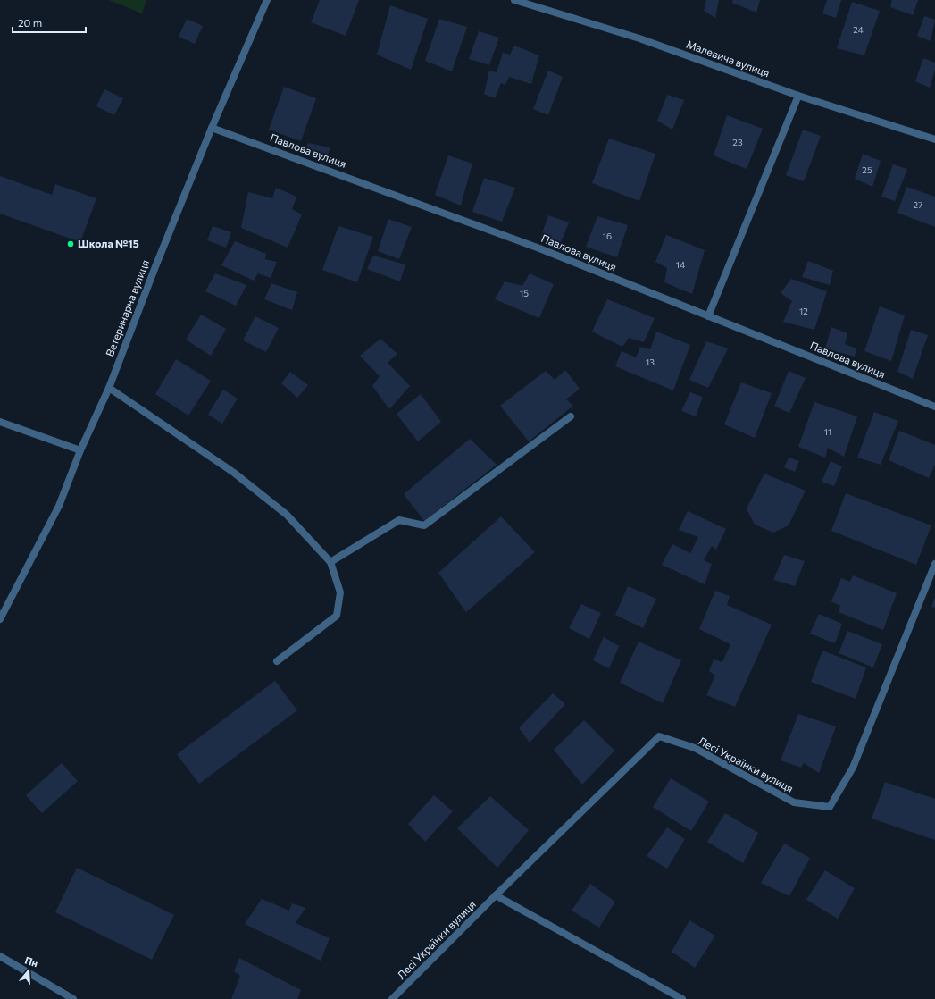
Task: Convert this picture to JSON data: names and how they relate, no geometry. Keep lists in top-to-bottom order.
{
  "streets": {
    "street": [
      "Малевича вулиця",
      "Павлова вулиця",
      "Ветеринарна вулиця",
      "Лесі Українки вулиця"
    ]
  },
  "crossings": [
    ["Павлова вулиця", "Ветеринарна вулиця"]
  ],
  "places": ["Школа №15"],
  "house_numbers": [
    "24",
    "23",
    "25",
    "27",
    "16",
    "14",
    "15",
    "12",
    "13",
    "11"
  ],
  "scale_bar": "20 m",
  "north": "top"
}
